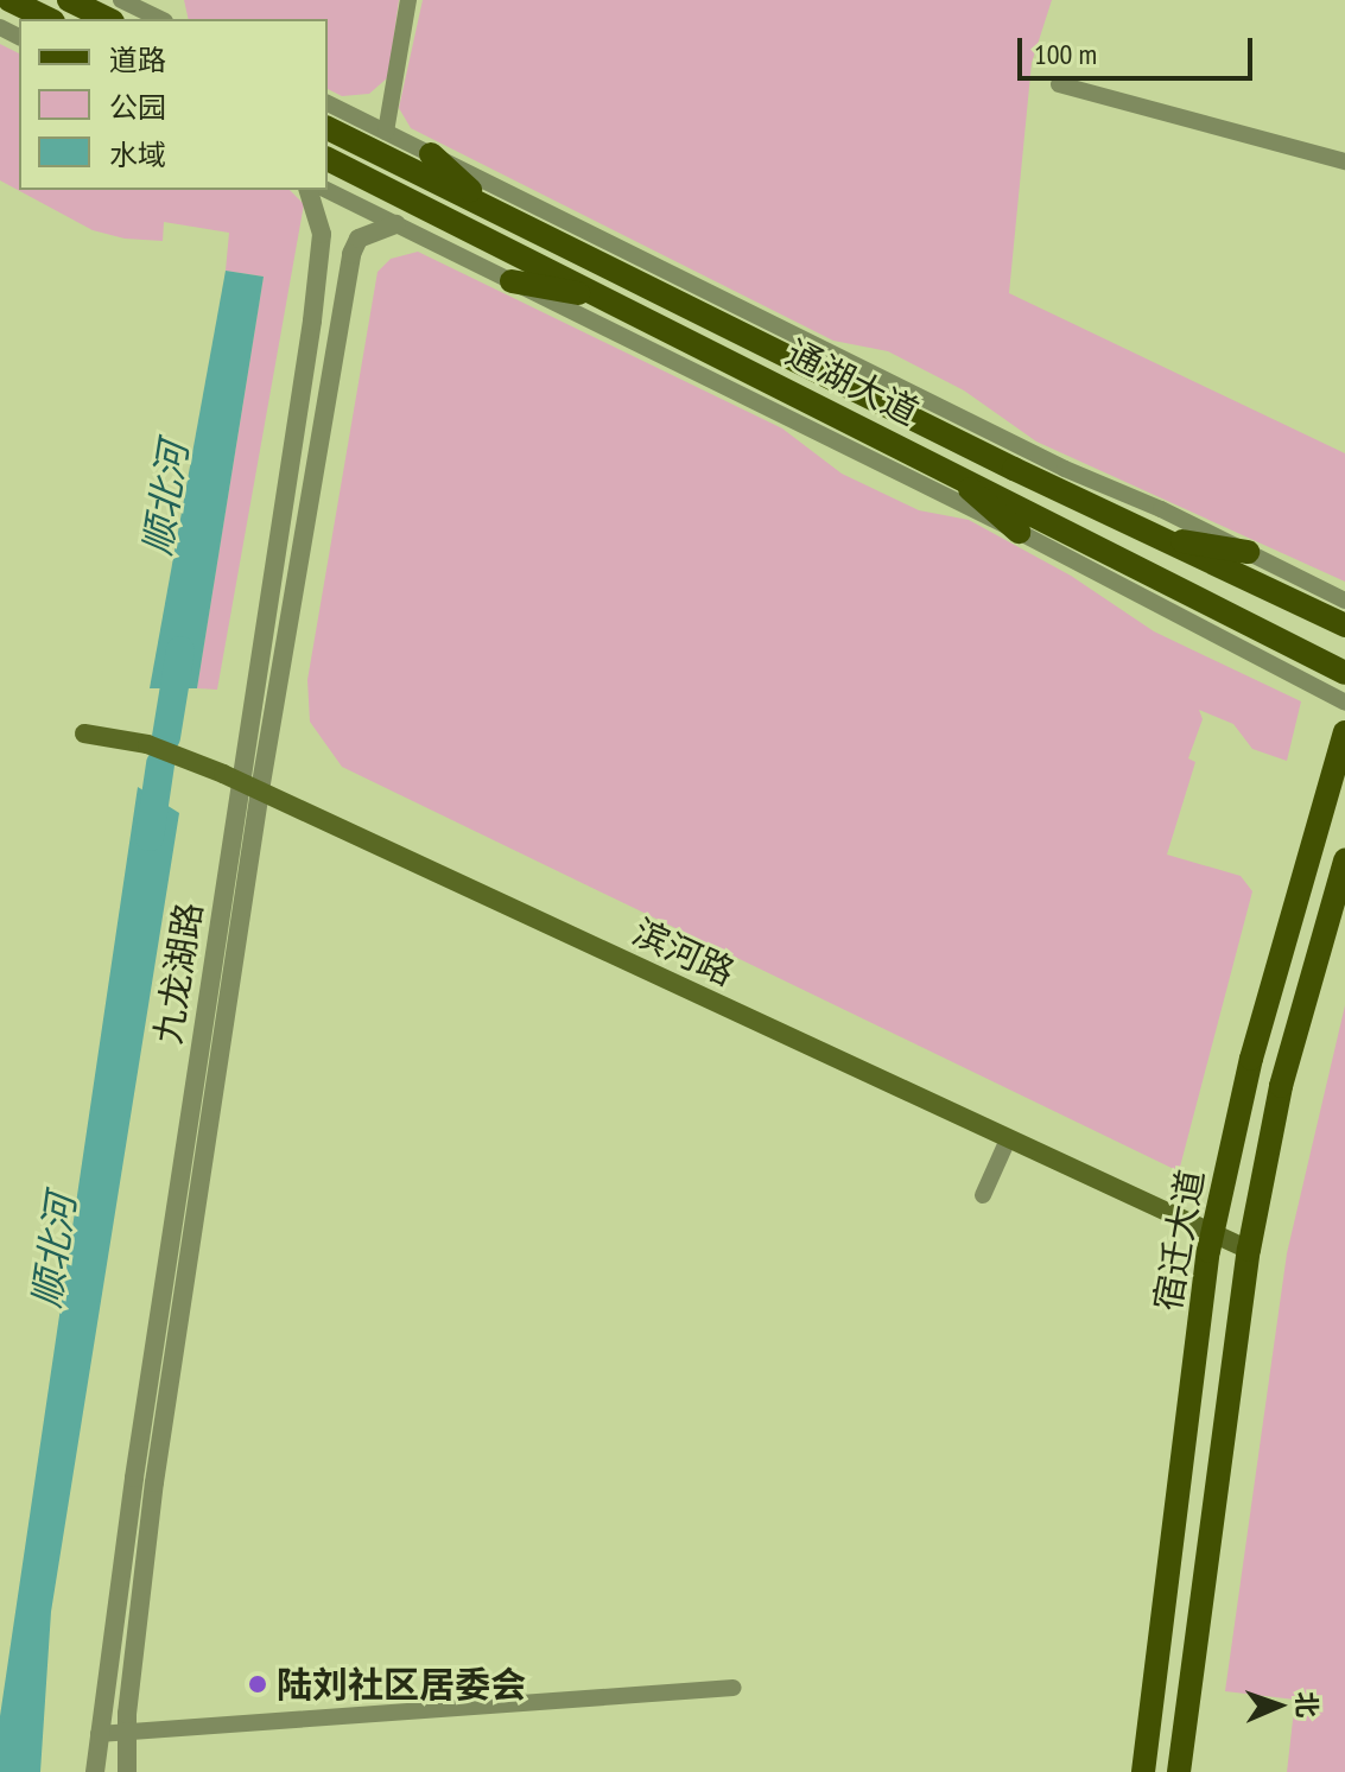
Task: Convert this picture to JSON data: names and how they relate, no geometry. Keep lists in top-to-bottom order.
{
  "streets": {
    "main road": ["通湖大道", "滨河路", "宿迁大道"],
    "street": ["九龙湖路"]
  },
  "crossings": [
    ["滨河路", "九龙湖路"],
    ["滨河路", "宿迁大道"]
  ],
  "water": ["顺北河"],
  "places": ["陆刘社区居委会"],
  "legend": ["道路", "公园", "水域"],
  "scale_bar": "100 m",
  "north": "right"
}
